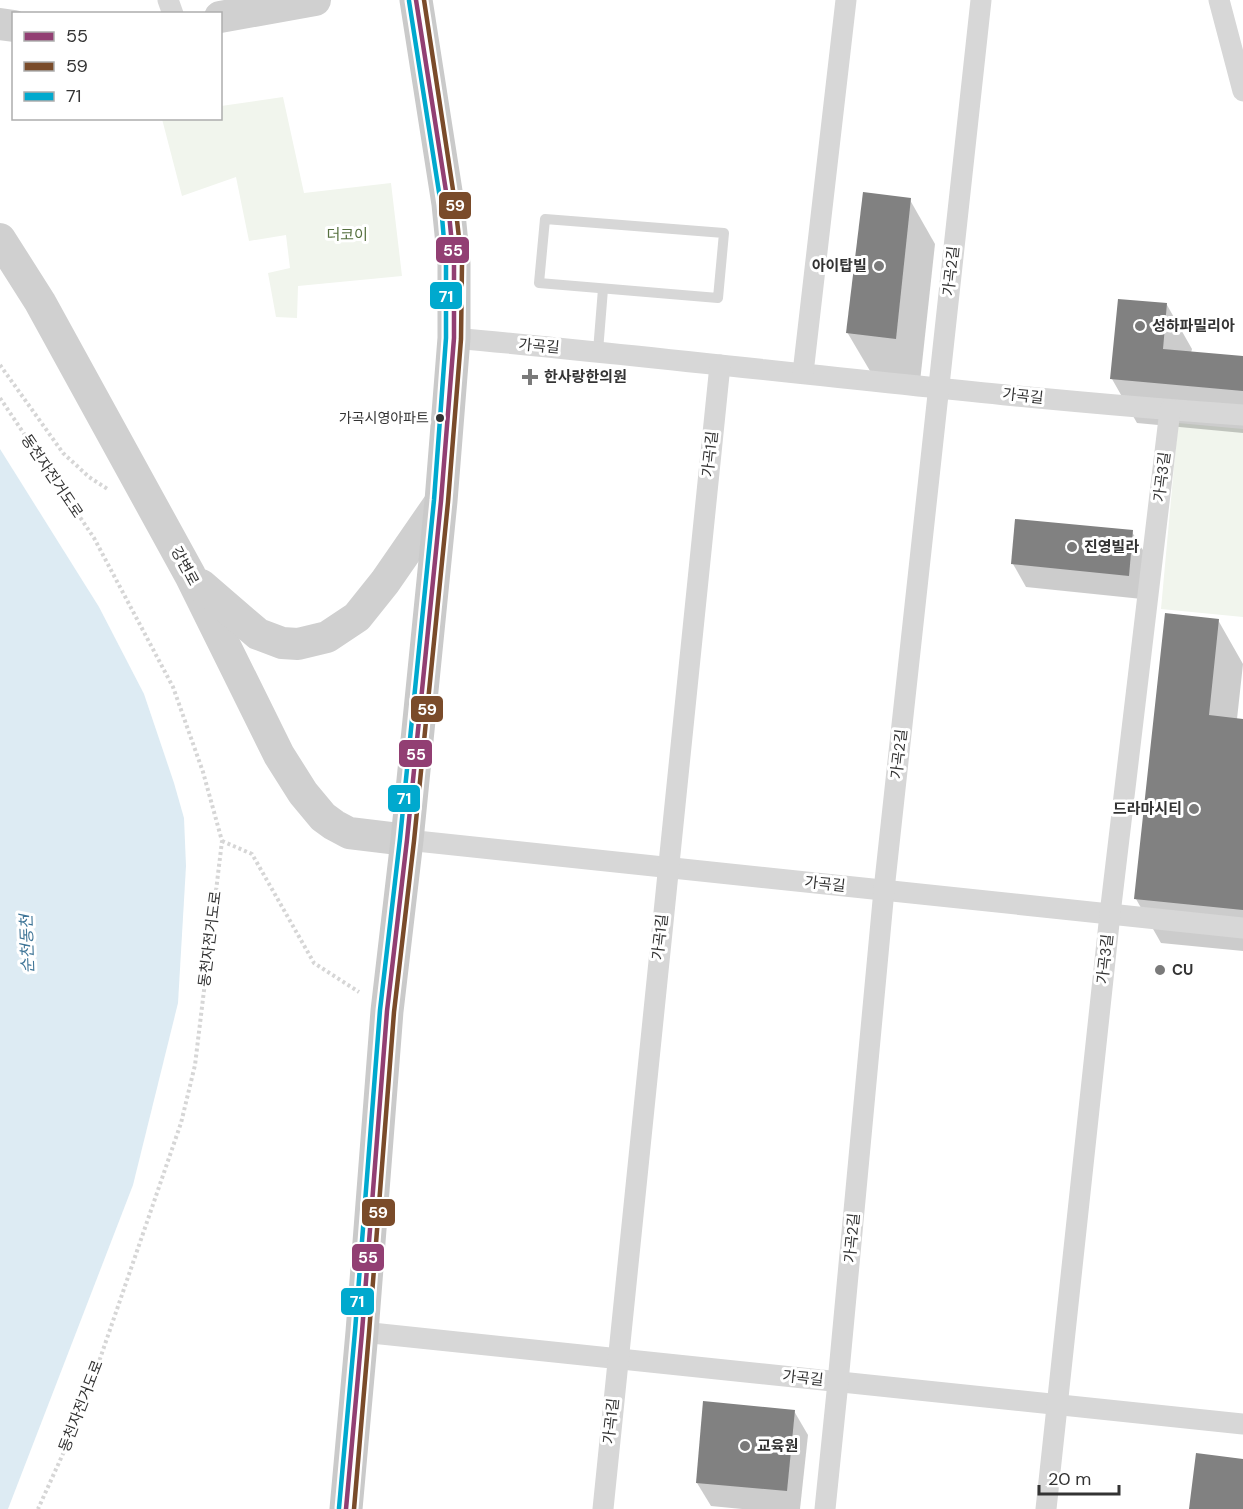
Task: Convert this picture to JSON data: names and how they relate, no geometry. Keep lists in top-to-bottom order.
{
  "streets": {
    "main road": ["강변로"],
    "street": [
      "가곡2길",
      "가곡길",
      "가곡1길",
      "가곡3길"
    ],
    "path": ["동천자전거도로"]
  },
  "crossings": [
    ["가곡2길", "가곡길"],
    ["가곡길", "가곡1길"],
    ["가곡길", "가곡3길"],
    ["가곡길", "강변로"]
  ],
  "water": ["순천동천"],
  "parks": ["더코이"],
  "places": {
    "other": [
      "아이탑빌",
      "성하파밀리아",
      "가곡시영아파트",
      "진영빌라",
      "드라마시티",
      "CU",
      "교육원"
    ],
    "health": ["한사랑한의원"]
  },
  "lines": ["transit line 55", "transit line 59", "transit line 71"],
  "legend": ["55", "59", "71"],
  "scale_bar": "20 m"
}
